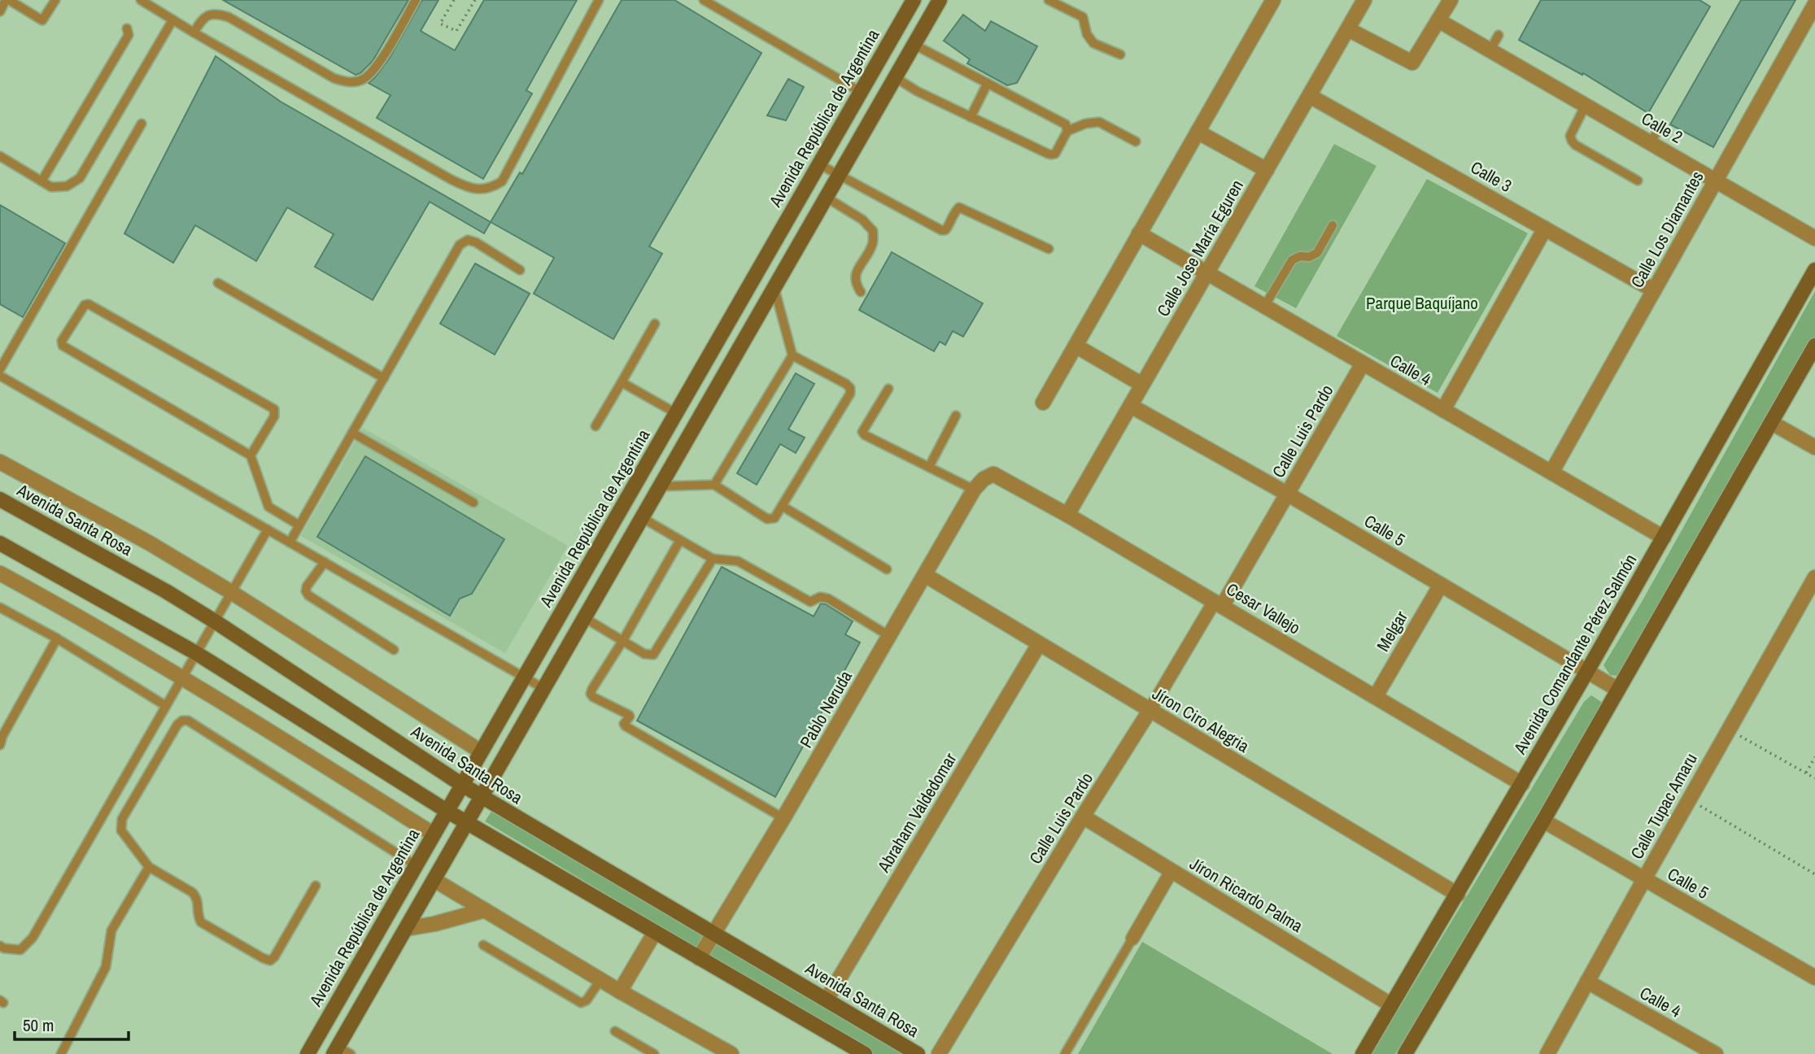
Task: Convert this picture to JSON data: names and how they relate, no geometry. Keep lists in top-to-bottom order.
{
  "streets": {
    "main road": ["Avenida República de Argentina", "Avenida Santa Rosa", "Avenida Comandante Pérez Salmón"],
    "street": [
      "Calle 2",
      "Calle 3",
      "Calle Los Diamantes",
      "Calle Jose María Eguren",
      "Calle 4",
      "Calle Luis Pardo",
      "Calle 5",
      "Cesar Vallejo",
      "Melgar",
      "Pablo Neruda",
      "Jíron Ciro Alegria",
      "Calle Tupac Amaru",
      "Abraham Valdedomar",
      "Jíron Ricardo Palma"
    ]
  },
  "crossings": [
    ["Avenida República de Argentina", "Avenida Santa Rosa"],
    ["Calle 2", "Calle Los Diamantes"],
    ["Calle 3", "Calle Los Diamantes"],
    ["Calle 3", "Calle Jose María Eguren"],
    ["Calle Los Diamantes", "Calle 4"],
    ["Calle Jose María Eguren", "Calle 4"],
    ["Calle Jose María Eguren", "Calle 5"],
    ["Calle Jose María Eguren", "Cesar Vallejo"],
    ["Calle 4", "Calle Luis Pardo"],
    ["Calle 4", "Avenida Comandante Pérez Salmón"],
    ["Calle 4", "Calle Tupac Amaru"],
    ["Calle Luis Pardo", "Calle 5"],
    ["Calle Luis Pardo", "Cesar Vallejo"],
    ["Calle Luis Pardo", "Jíron Ciro Alegria"],
    ["Calle Luis Pardo", "Jíron Ricardo Palma"],
    ["Avenida Santa Rosa", "Pablo Neruda"],
    ["Avenida Santa Rosa", "Abraham Valdedomar"],
    ["Calle 5", "Melgar"],
    ["Calle 5", "Avenida Comandante Pérez Salmón"],
    ["Calle 5", "Calle Tupac Amaru"],
    ["Cesar Vallejo", "Melgar"],
    ["Cesar Vallejo", "Avenida Comandante Pérez Salmón"],
    ["Cesar Vallejo", "Pablo Neruda"],
    ["Avenida Comandante Pérez Salmón", "Jíron Ciro Alegria"],
    ["Avenida Comandante Pérez Salmón", "Jíron Ricardo Palma"],
    ["Pablo Neruda", "Jíron Ciro Alegria"],
    ["Jíron Ciro Alegria", "Abraham Valdedomar"]
  ],
  "parks": ["Parque Baquíjano"],
  "scale_bar": "50 m"
}
